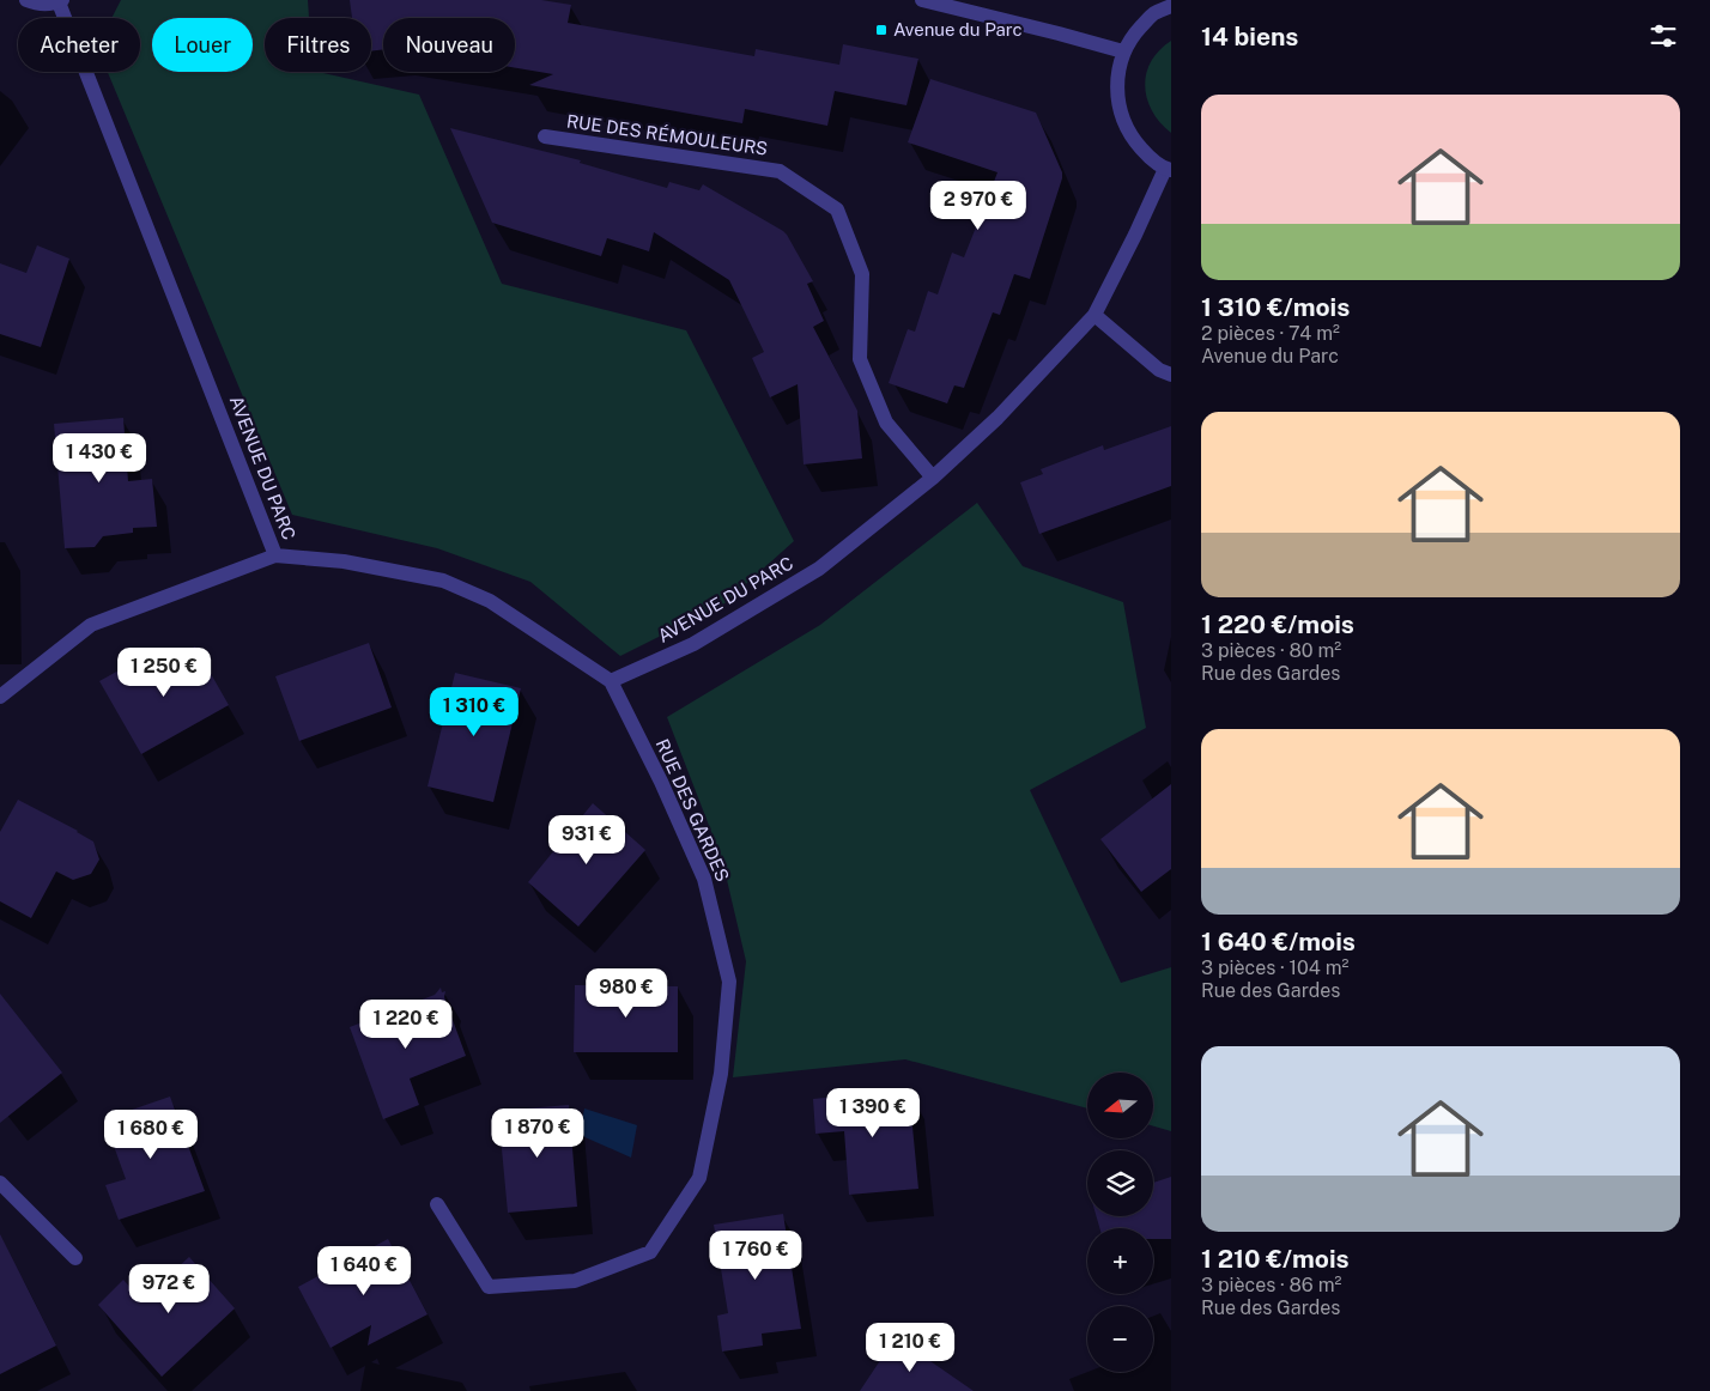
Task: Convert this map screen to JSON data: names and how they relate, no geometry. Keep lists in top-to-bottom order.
{
  "streets": {
    "street": ["RUE DES RÉMOULEURS", "AVENUE DU PARC", "RUE DES GARDES"]
  },
  "crossings": [
    ["RUE DES RÉMOULEURS", "AVENUE DU PARC"],
    ["AVENUE DU PARC", "RUE DES GARDES"]
  ],
  "places": {
    "transit": ["Avenue du Parc"]
  },
  "north": "left",
  "page": {
    "heading": "14 biens",
    "chip": [
      "Acheter",
      "Louer",
      "Filtres",
      "Nouveau"
    ],
    "list": [
      {
        "name": "1 310 €/mois",
        "note": "2 pièces · 74 m² · Avenue du Parc"
      },
      {
        "name": "1 220 €/mois",
        "note": "3 pièces · 80 m² · Rue des Gardes"
      },
      {
        "name": "1 640 €/mois",
        "note": "3 pièces · 104 m² · Rue des Gardes"
      },
      {
        "name": "1 210 €/mois",
        "note": "3 pièces · 86 m² · Rue des Gardes"
      }
    ],
    "price": [
      "2 970 €",
      "1 430 €",
      "1 250 €",
      "1 310 €",
      "931 €",
      "980 €",
      "1 220 €",
      "1 390 €",
      "1 870 €",
      "1 680 €",
      "1 760 €",
      "1 640 €",
      "972 €",
      "1 210 €"
    ],
    "map_buttons": ["+", "−"]
  }
}
